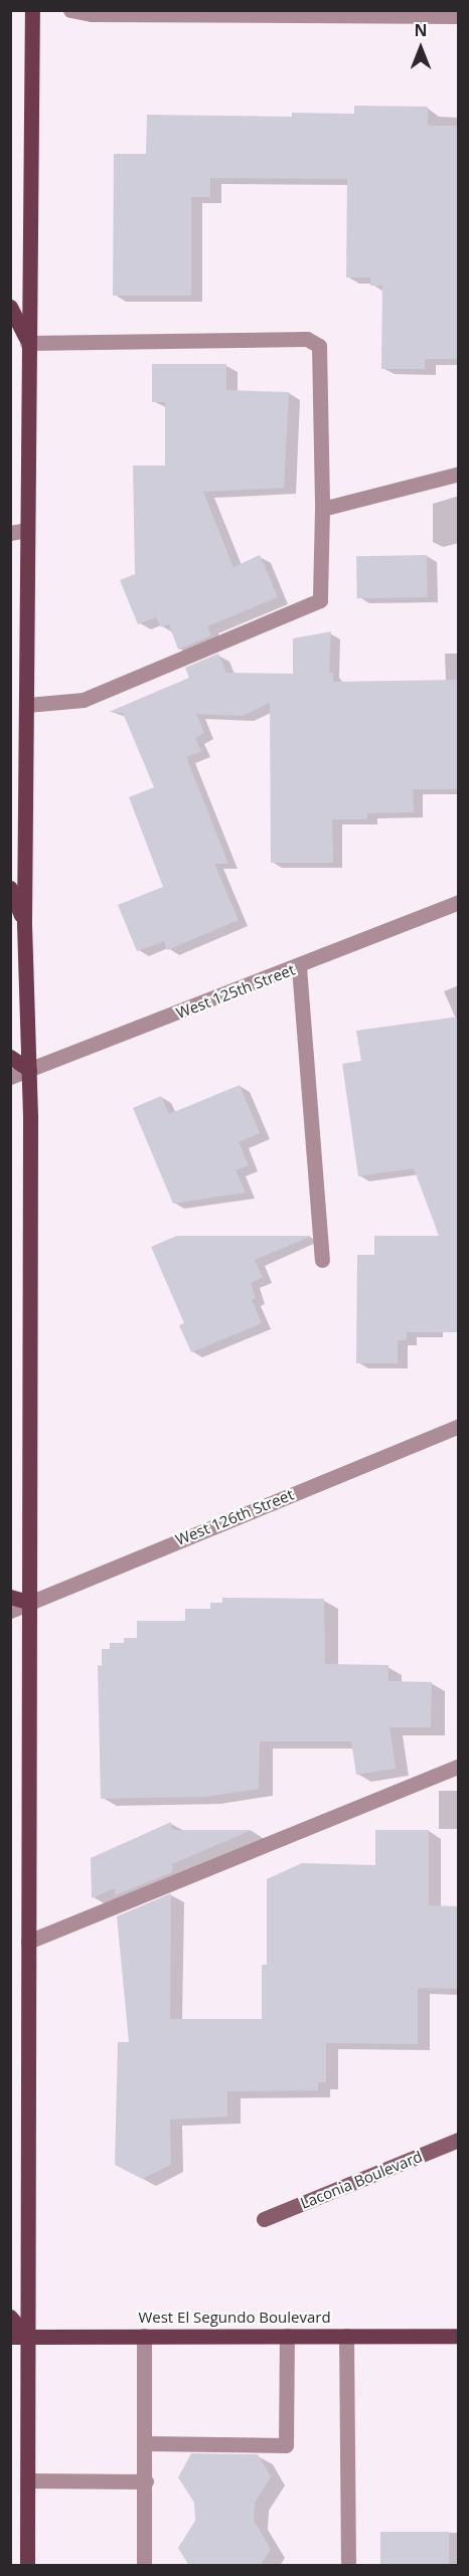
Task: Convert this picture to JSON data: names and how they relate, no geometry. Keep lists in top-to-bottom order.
{
  "streets": {
    "main road": ["West El Segundo Boulevard"],
    "street": ["West 125th Street", "West 126th Street", "Laconia Boulevard"]
  },
  "north": "top"
}
